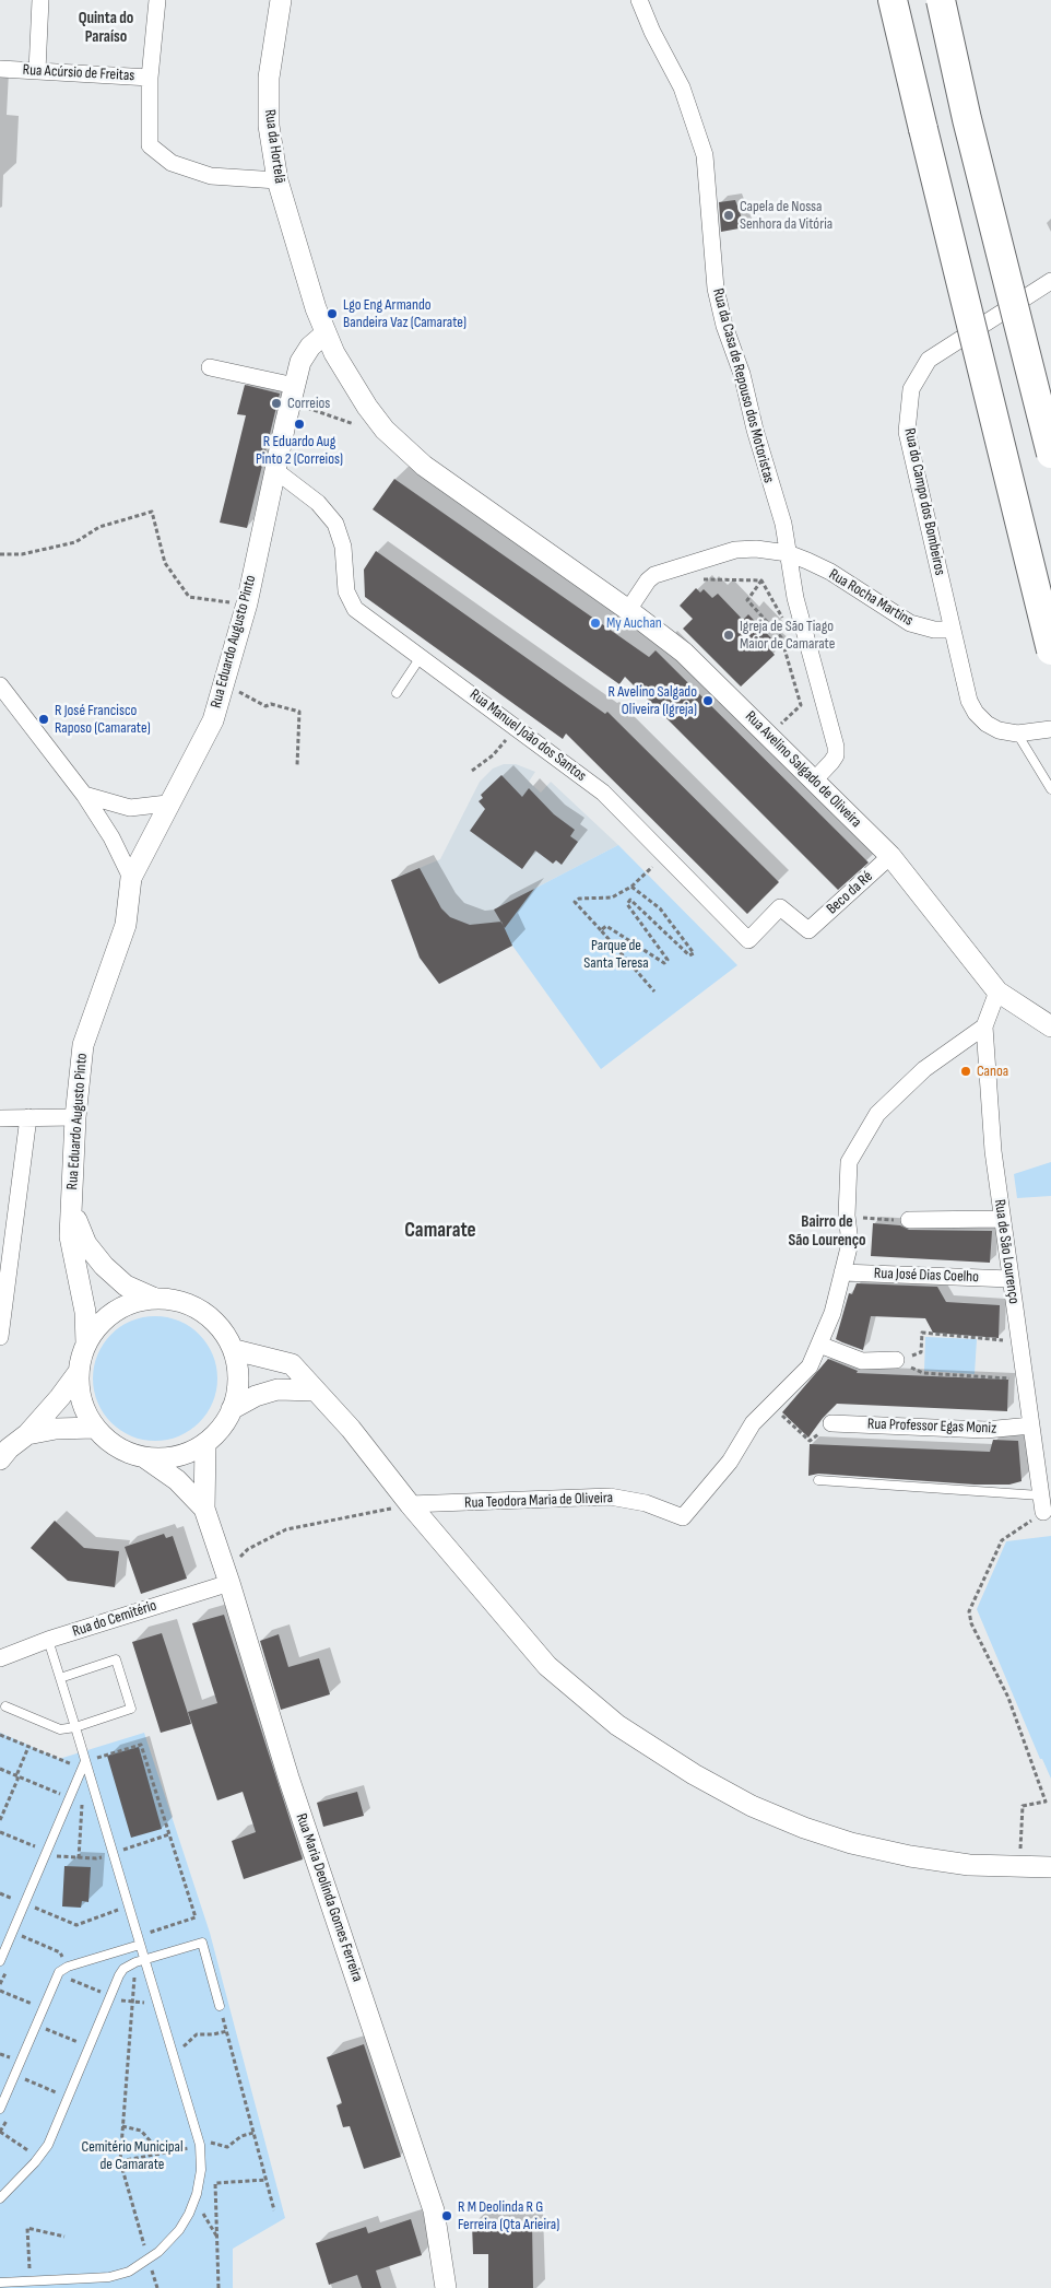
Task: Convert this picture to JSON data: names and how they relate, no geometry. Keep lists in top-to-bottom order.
{
  "streets": {
    "street": [
      "Rua Acúrsio de Freitas",
      "Rua da Hortelã",
      "Rua da Casa de Repouso dos Motoristas",
      "Rua do Campo dos Bombeiros",
      "Rua Rocha Martins",
      "Rua Eduardo Augusto Pinto",
      "Rua Manuel João dos Santos",
      "Rua Avelino Salgado de Oliveira",
      "Beco da Ré",
      "Rua de São Lourenço",
      "Rua José Dias Coelho",
      "Rua Professor Egas Moniz",
      "Rua Teodora Maria de Oliveira",
      "Rua do Cemitério",
      "Rua Maria Deolinda Gomes Ferreira"
    ]
  },
  "crossings": [
    ["Rua Acúrsio de Freitas", "Rua da Hortelã"],
    ["Rua da Hortelã", "Rua Eduardo Augusto Pinto"],
    ["Rua da Hortelã", "Rua Avelino Salgado de Oliveira"],
    ["Rua da Casa de Repouso dos Motoristas", "Rua Rocha Martins"],
    ["Rua da Casa de Repouso dos Motoristas", "Rua Avelino Salgado de Oliveira"],
    ["Rua do Campo dos Bombeiros", "Rua Rocha Martins"],
    ["Rua Rocha Martins", "Rua Avelino Salgado de Oliveira"],
    ["Rua Eduardo Augusto Pinto", "Rua Manuel João dos Santos"],
    ["Rua Eduardo Augusto Pinto", "Rua Maria Deolinda Gomes Ferreira"],
    ["Rua Manuel João dos Santos", "Beco da Ré"],
    ["Rua Avelino Salgado de Oliveira", "Beco da Ré"],
    ["Rua Avelino Salgado de Oliveira", "Rua de São Lourenço"],
    ["Rua de São Lourenço", "Rua José Dias Coelho"],
    ["Rua de São Lourenço", "Rua Professor Egas Moniz"],
    ["Rua de São Lourenço", "Rua Teodora Maria de Oliveira"],
    ["Rua José Dias Coelho", "Rua Teodora Maria de Oliveira"],
    ["Rua do Cemitério", "Rua Maria Deolinda Gomes Ferreira"]
  ],
  "districts": ["Quinta do Paraíso", "Bairro de São Lourenço", "Camarate"],
  "parks": ["Parque de Santa Teresa", "Cemitério Municipal de Camarate"],
  "places": [
    "Capela de Nossa Senhora da Vitória",
    "Lgo Eng Armando Bandeira Vaz (Camarate)",
    "Correios",
    "R Eduardo Aug Pinto 2 (Correios)",
    "My Auchan",
    "Igreja de São Tiago Maior de Camarate",
    "R Avelino Salgado Oliveira (Igreja)",
    "R José Francisco Raposo (Camarate)",
    "Canoa",
    "R M Deolinda R G Ferreira (Qta Arieira)"
  ]
}
